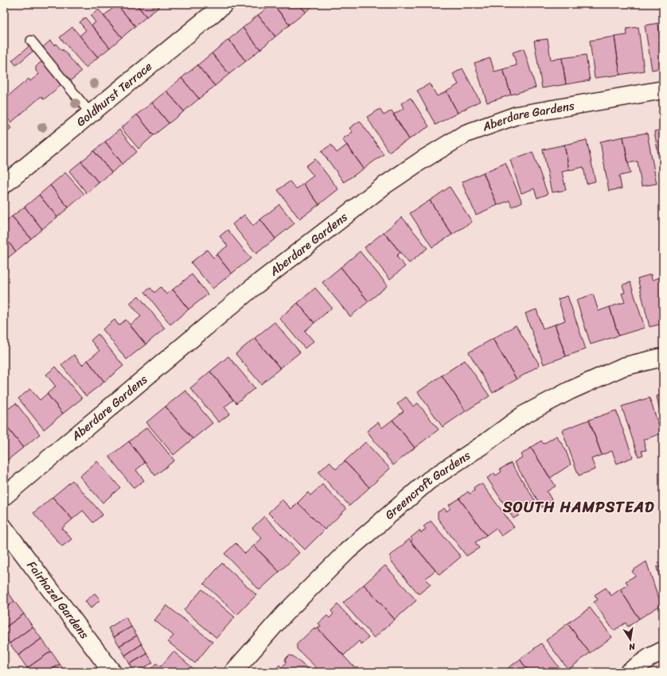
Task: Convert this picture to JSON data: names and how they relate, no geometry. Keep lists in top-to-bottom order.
{
  "streets": {
    "street": [
      "Goldhurst Terrace",
      "Aberdare Gardens",
      "Greencroft Gardens",
      "Fairhazel Gardens"
    ]
  },
  "districts": ["SOUTH HAMPSTEAD"],
  "north": "bottom"
}
